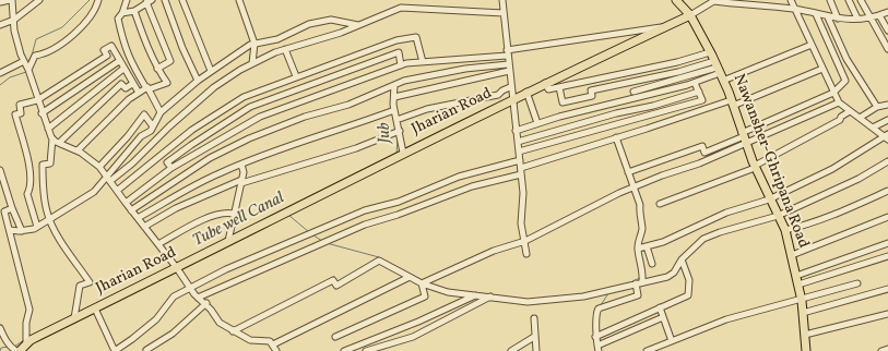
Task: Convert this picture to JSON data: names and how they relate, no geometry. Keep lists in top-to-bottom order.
{
  "streets": {
    "main road": ["Jharian Road", "Nawansher-Ghripana Road"]
  },
  "crossings": [
    ["Jharian Road", "Nawansher-Ghripana Road"]
  ],
  "water": ["Jub", "Tube well Canal"]
}
